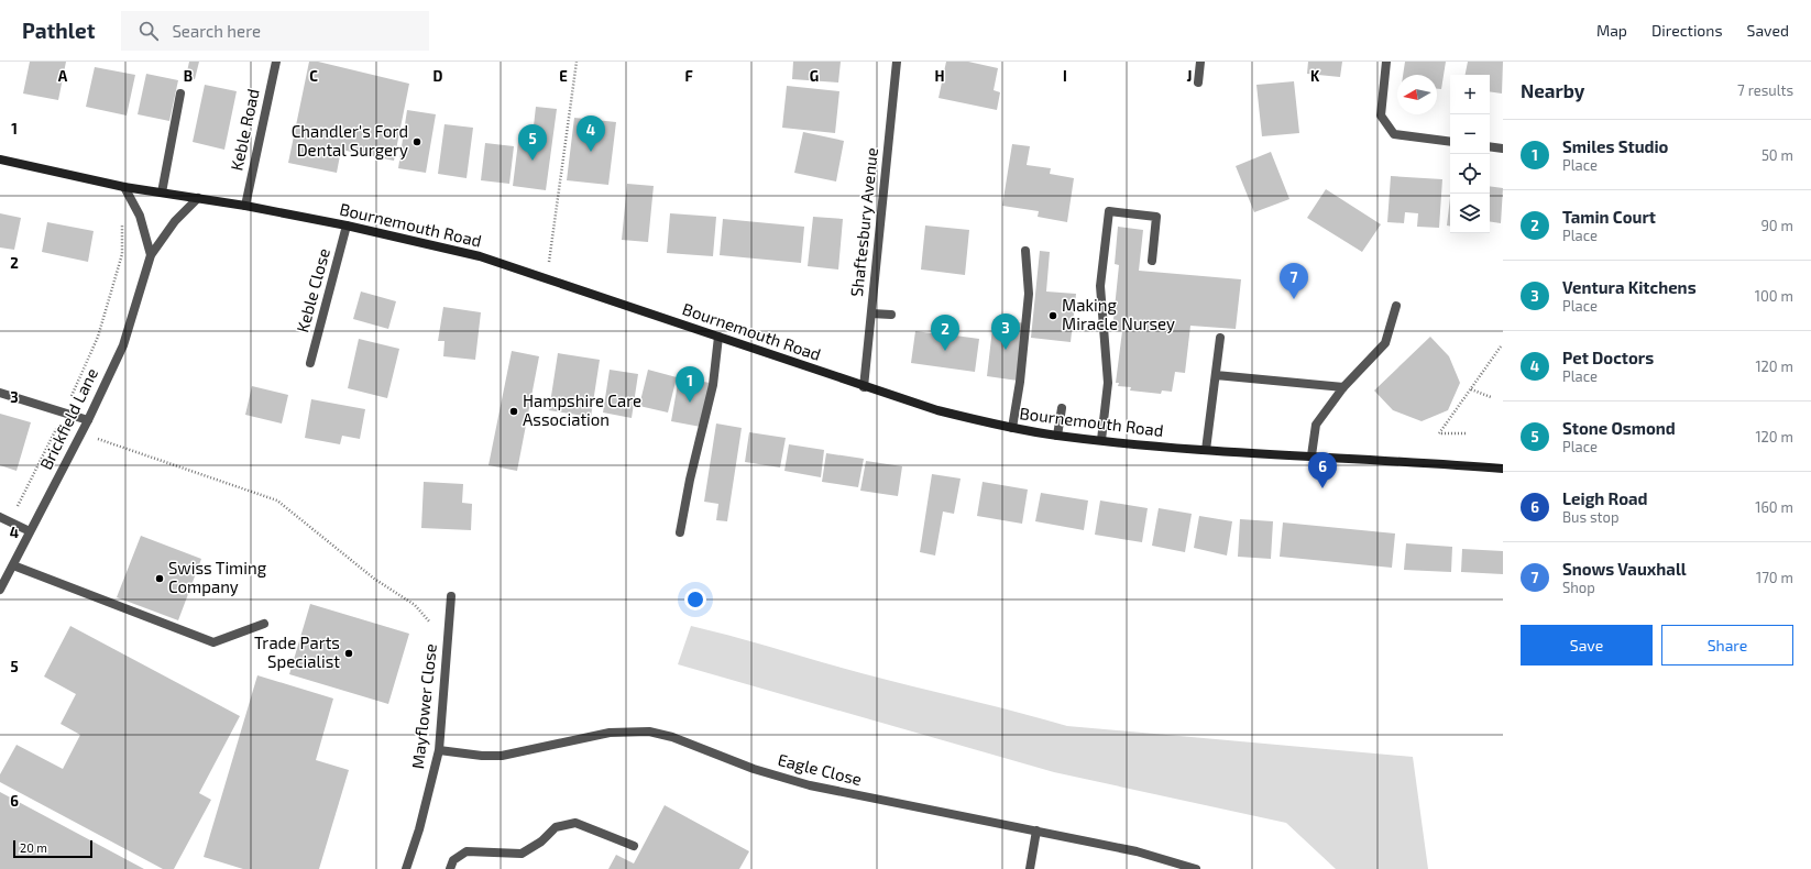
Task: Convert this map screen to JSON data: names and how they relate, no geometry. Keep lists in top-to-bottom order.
{
  "streets": {
    "main road": ["Bournemouth Road"],
    "street": [
      "Keble Road",
      "Shaftesbury Avenue",
      "Keble Close",
      "Brickfield Lane",
      "Mayflower Close",
      "Eagle Close"
    ]
  },
  "crossings": [
    ["Keble Road", "Bournemouth Road"],
    ["Shaftesbury Avenue", "Bournemouth Road"],
    ["Bournemouth Road", "Keble Close"],
    ["Bournemouth Road", "Brickfield Lane"],
    ["Mayflower Close", "Eagle Close"]
  ],
  "places": [
    "Chandler's Ford Dental Surgery",
    "Making Miracle Nursey",
    "Hampshire Care Association",
    "Swiss Timing Company",
    "Trade Parts Specialist"
  ],
  "scale_bar": "20 m",
  "north": "left",
  "page": {
    "header": "Pathlet",
    "search": "Search here",
    "nav": ["Map", "Directions", "Saved"],
    "heading": ["Nearby", "7 results"],
    "map_buttons": ["+", "−"],
    "pins": [
      "4",
      "5",
      "7",
      "3",
      "2",
      "1",
      "6"
    ],
    "list": [
      {
        "mark": "1",
        "name": "Smiles Studio",
        "note": "Place",
        "value": "50 m"
      },
      {
        "mark": "2",
        "name": "Tamin Court",
        "note": "Place",
        "value": "90 m"
      },
      {
        "mark": "3",
        "name": "Ventura Kitchens",
        "note": "Place",
        "value": "100 m"
      },
      {
        "mark": "4",
        "name": "Pet Doctors",
        "note": "Place",
        "value": "120 m"
      },
      {
        "mark": "5",
        "name": "Stone Osmond",
        "note": "Place",
        "value": "120 m"
      },
      {
        "mark": "6",
        "name": "Leigh Road",
        "note": "Bus stop",
        "value": "160 m"
      },
      {
        "mark": "7",
        "name": "Snows Vauxhall",
        "note": "Shop",
        "value": "170 m"
      }
    ],
    "buttons": ["Save", "Share"],
    "scale": "20 m"
  },
  "grid": {
    "columns": [
      "A",
      "B",
      "C",
      "D",
      "E",
      "F",
      "G",
      "H",
      "I",
      "J",
      "K"
    ],
    "rows": [
      "1",
      "2",
      "3",
      "4",
      "5",
      "6"
    ]
  }
}
